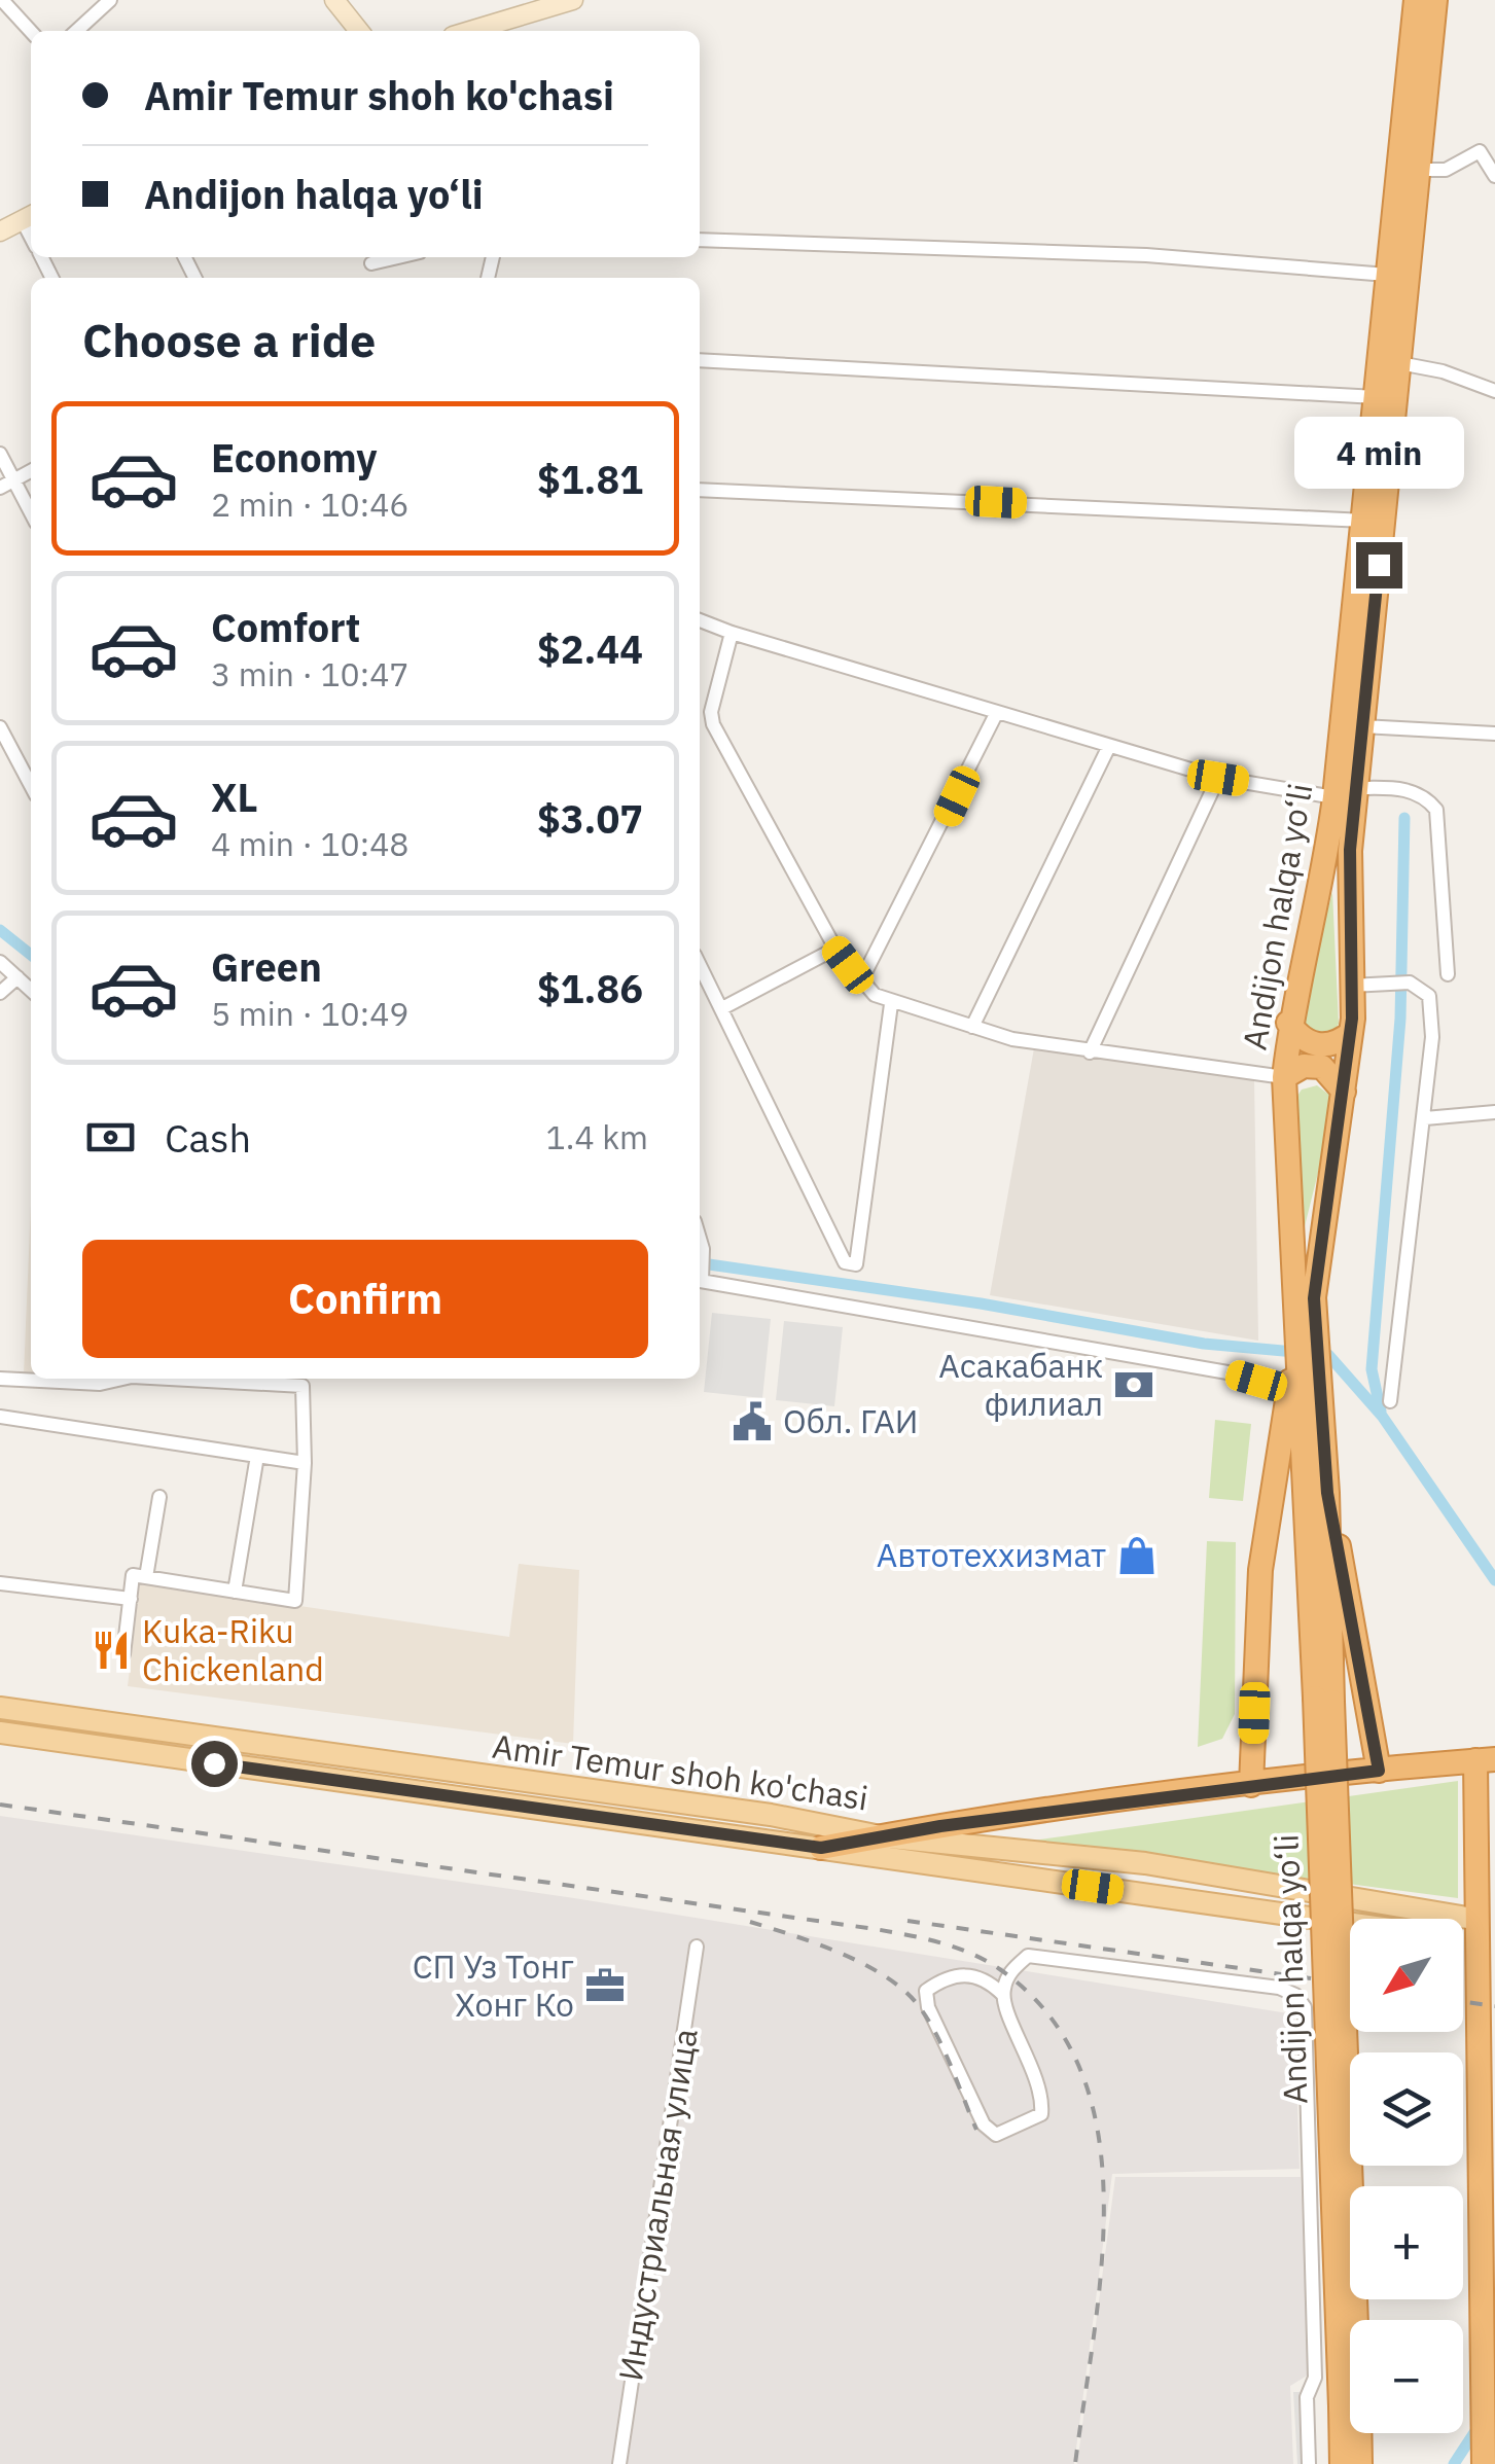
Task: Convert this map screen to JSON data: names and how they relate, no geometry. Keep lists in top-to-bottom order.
{
  "streets": {
    "highway": ["Andijon halqa yo‘li"],
    "main road": ["Amir Temur shoh ko'chasi"],
    "street": ["Индустриальная улица"]
  },
  "places": {
    "bank": ["Асакабанк филиал"],
    "public building": ["Обл. ГАИ"],
    "shop": ["Автотеххизмат"],
    "restaurant": ["Kuka-Riku Chickenland"],
    "office": ["СП Уз Тонг Хонг Ко"]
  },
  "north": "bottom left",
  "page": {
    "banner": ["Amir Temur shoh ko'chasi", "Andijon halqa yo‘li"],
    "heading": "Choose a ride",
    "list": [
      {
        "name": "Economy",
        "note": "2 min · 10:46",
        "value": "$1.81"
      },
      {
        "name": "Comfort",
        "note": "3 min · 10:47",
        "value": "$2.44"
      },
      {
        "name": "XL",
        "note": "4 min · 10:48",
        "value": "$3.07"
      },
      {
        "name": "Green",
        "note": "5 min · 10:49",
        "value": "$1.86"
      }
    ],
    "bubble": "4 min",
    "pay": ["Cash", "1.4 km"],
    "buttons": "Confirm",
    "map_buttons": ["+", "−"]
  }
}
